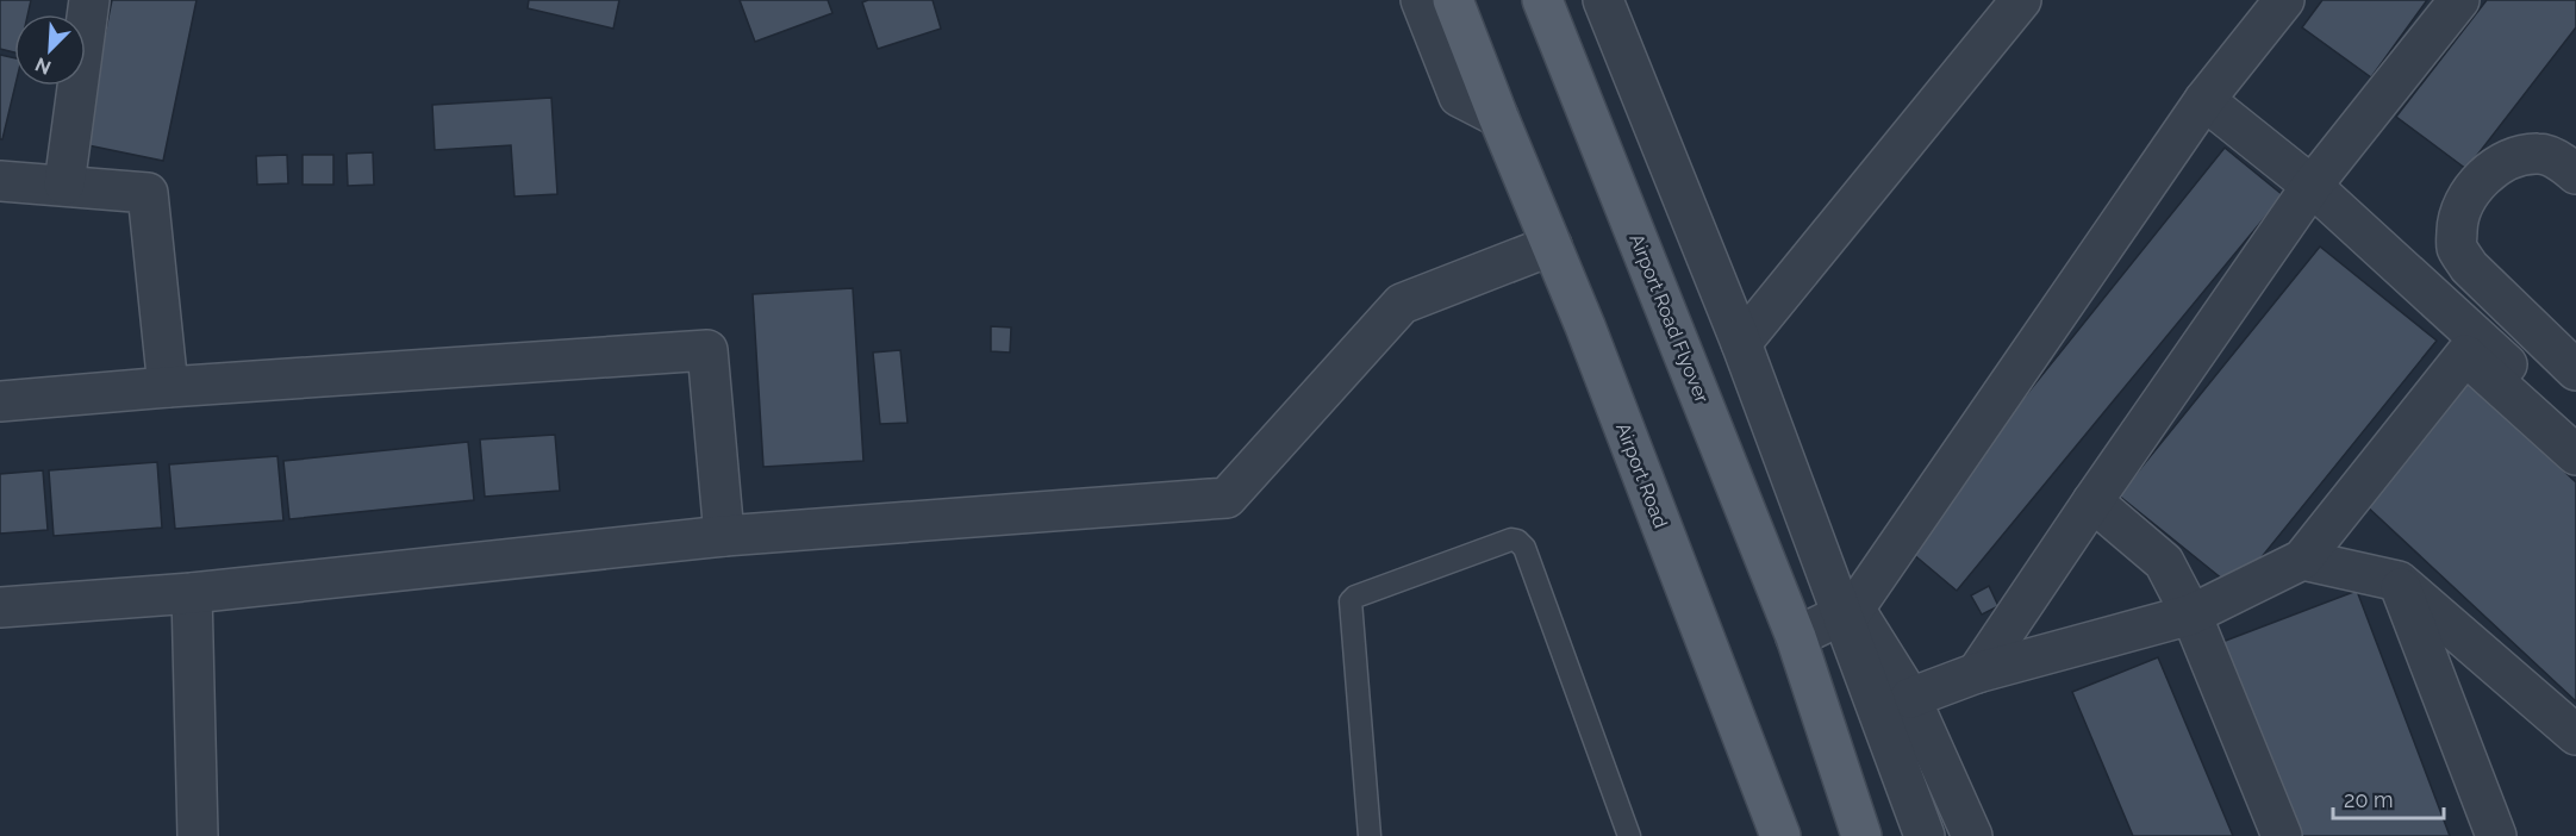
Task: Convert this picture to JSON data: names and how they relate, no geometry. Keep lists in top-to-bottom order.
{
  "streets": {
    "main road": ["Airport Road Flyover", "Airport Road"]
  },
  "scale_bar": "20 m",
  "north": "bottom left"
}
